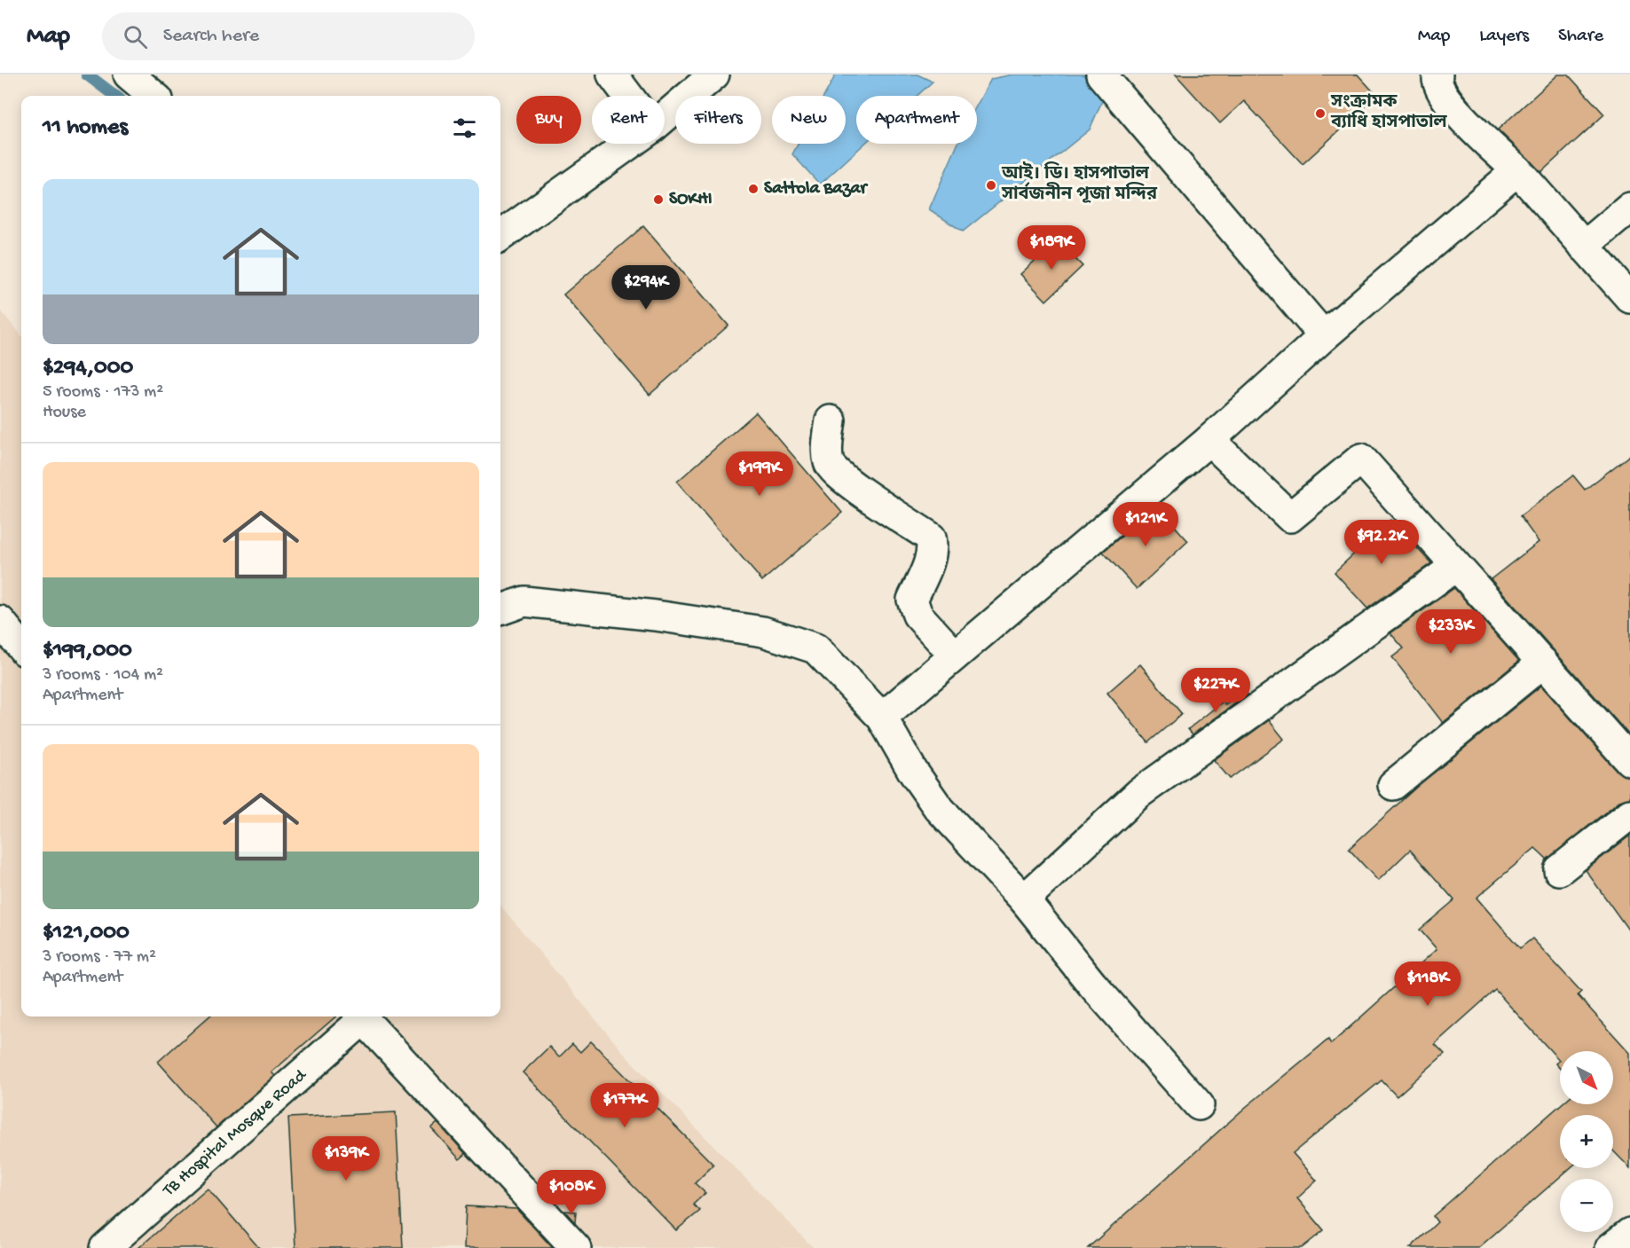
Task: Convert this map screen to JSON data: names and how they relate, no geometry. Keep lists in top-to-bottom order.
{
  "streets": {
    "street": ["TB Hospital Mosque Road"]
  },
  "places": [
    "সংক্রামক ব্যাধি হাসপাতাল",
    "আই। ডি। হাসপাতাল সার্বজনীন পূজা মন্দির",
    "Sattola Bazar",
    "SOKHI"
  ],
  "north": "bottom right",
  "page": {
    "header": "Map",
    "search": "Search here",
    "nav": ["Map", "Layers", "Share"],
    "chip": [
      "Buy",
      "Rent",
      "Filters",
      "New",
      "Apartment"
    ],
    "heading": "11 homes",
    "list": [
      {
        "name": "$294,000",
        "note": "5 rooms · 173 m² · House"
      },
      {
        "name": "$199,000",
        "note": "3 rooms · 104 m² · Apartment"
      },
      {
        "name": "$121,000",
        "note": "3 rooms · 77 m² · Apartment"
      }
    ],
    "price": [
      "$189K",
      "$294K",
      "$199K",
      "$121K",
      "$92.2K",
      "$233K",
      "$227K",
      "$118K",
      "$177K",
      "$139K",
      "$108K"
    ],
    "map_buttons": ["+", "−"]
  }
}
